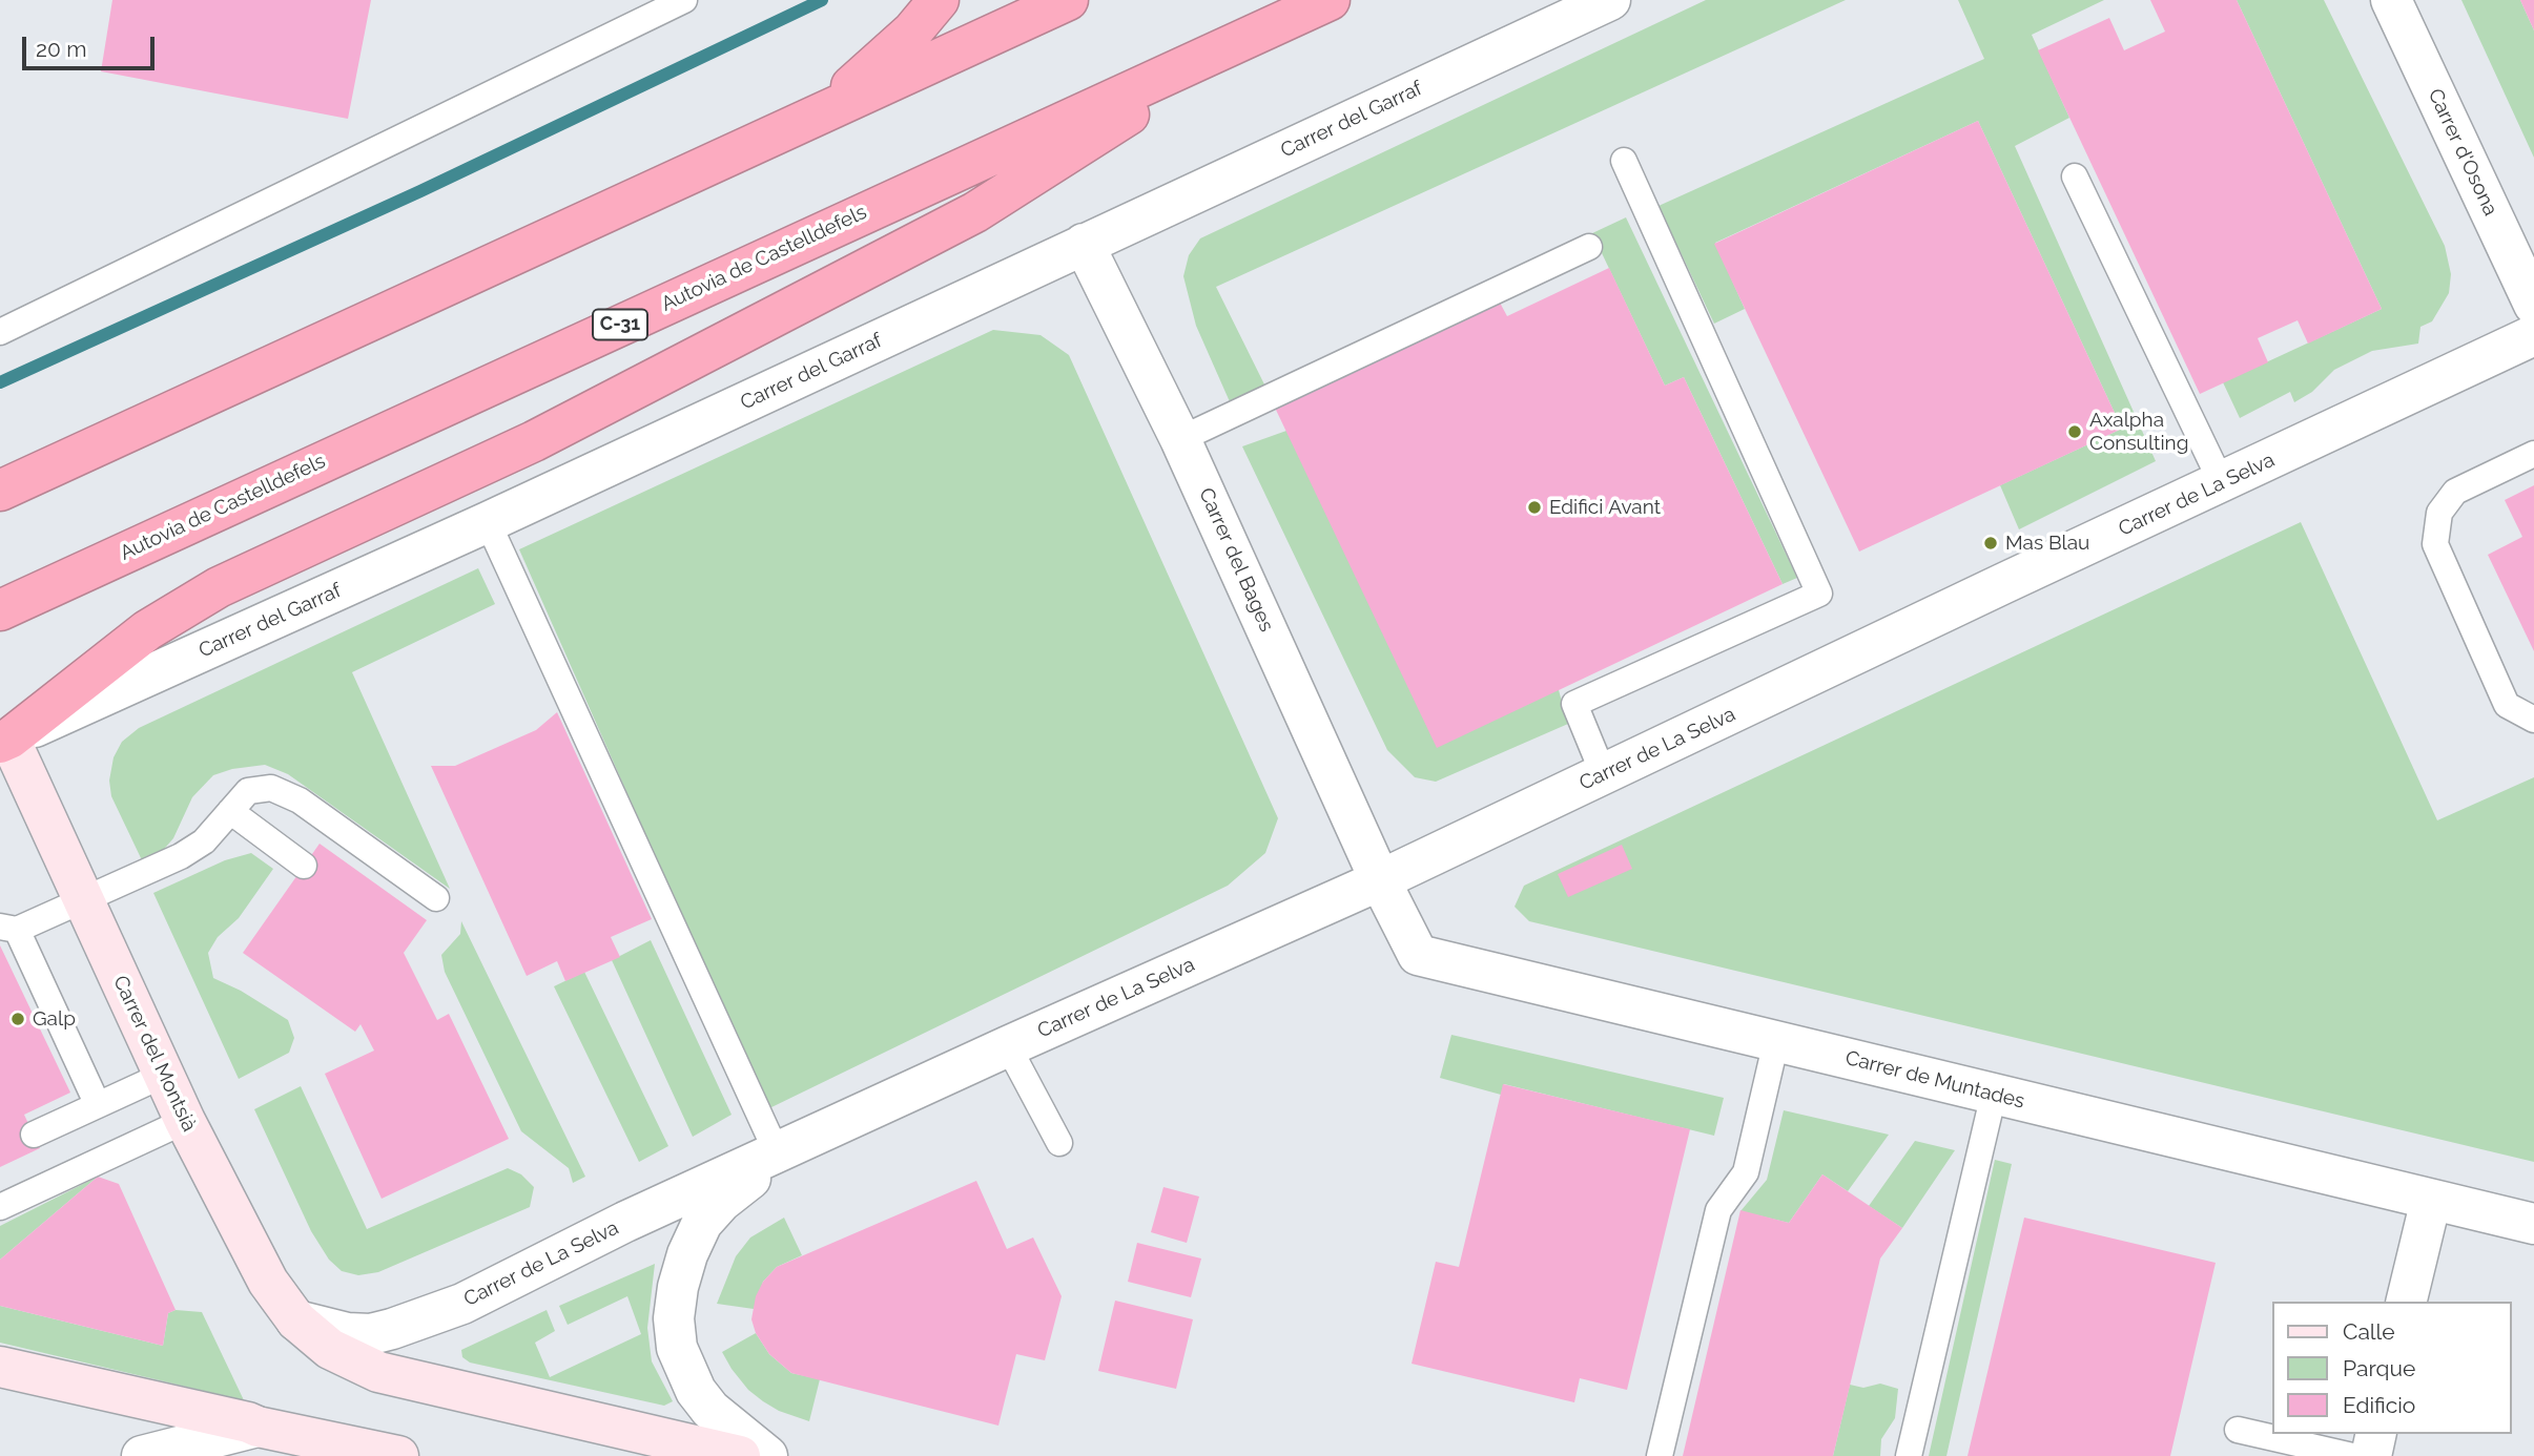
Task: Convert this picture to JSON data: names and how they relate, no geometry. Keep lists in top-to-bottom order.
{
  "streets": {
    "highway": ["Autovia de Castelldefels", "C-31"],
    "main road": ["Carrer del Montsià"],
    "street": [
      "Carrer del Garraf",
      "Carrer d'Osona",
      "Carrer de La Selva",
      "Carrer del Bages",
      "Carrer de Muntades"
    ]
  },
  "crossings": [
    ["Carrer del Garraf", "Carrer del Bages"],
    ["Carrer del Garraf", "Carrer del Montsià"],
    ["Carrer de La Selva", "Carrer del Bages"],
    ["Carrer de La Selva", "Carrer del Montsià"],
    ["Carrer de La Selva", "Carrer de Muntades"],
    ["Carrer del Bages", "Carrer de Muntades"]
  ],
  "places": [
    "Axalpha Consulting",
    "Edifici Avant",
    "Mas Blau",
    "Galp"
  ],
  "legend": ["Calle", "Parque", "Edificio"],
  "scale_bar": "20 m"
}
